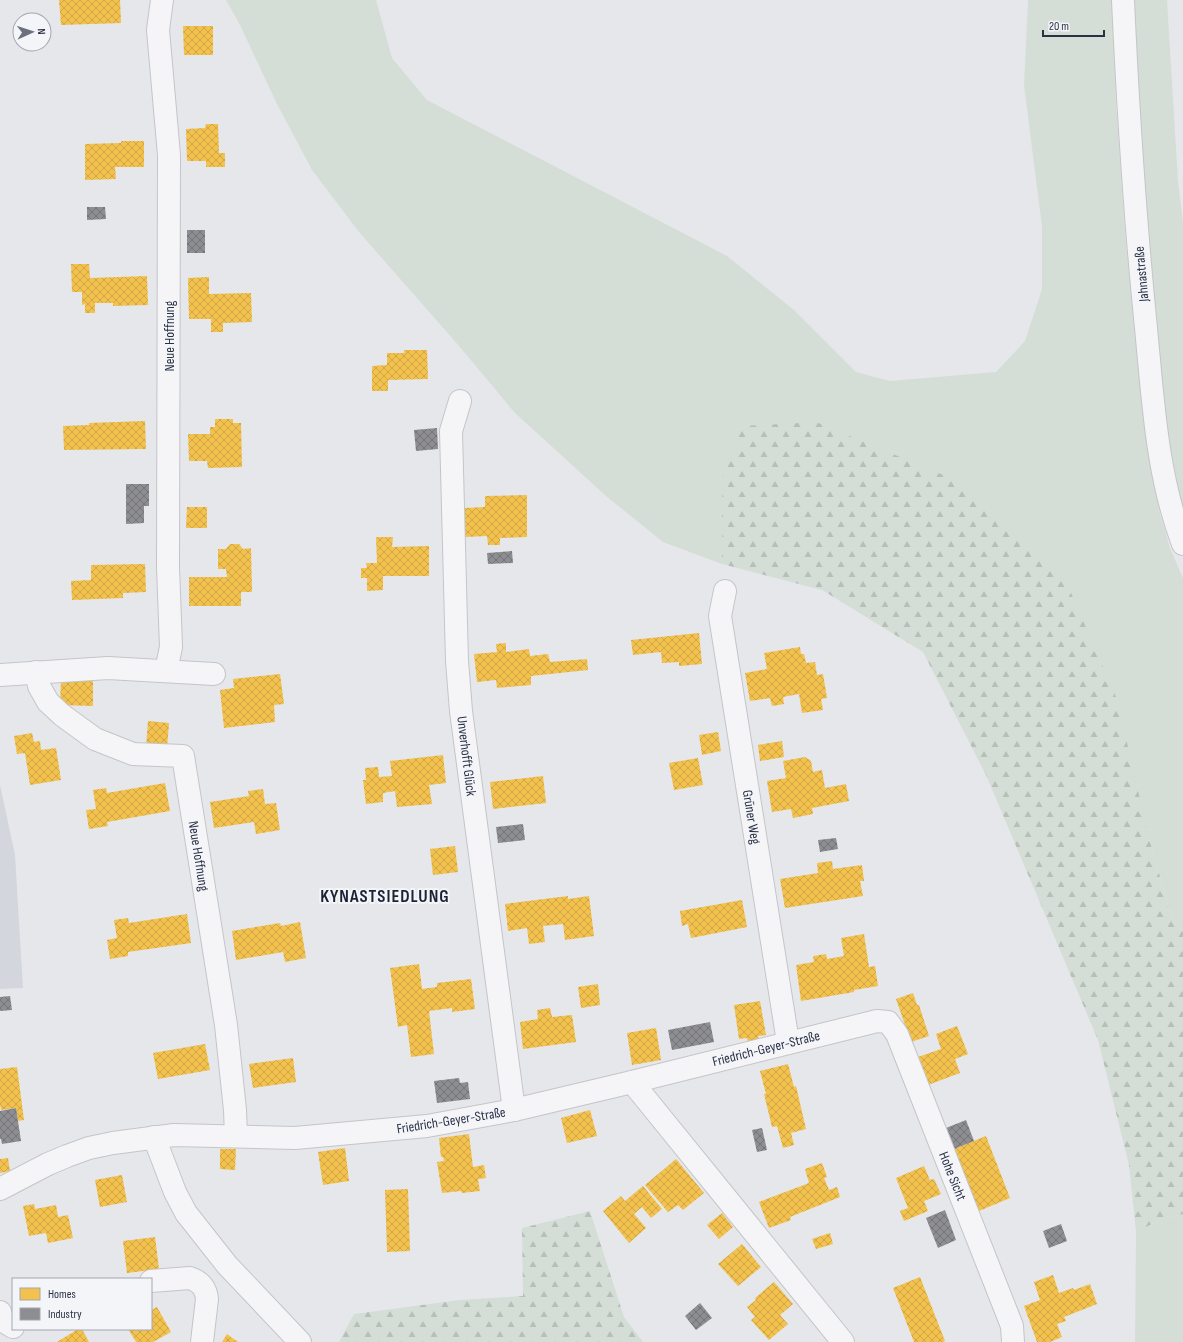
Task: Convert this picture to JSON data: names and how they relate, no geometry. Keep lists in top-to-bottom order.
{
  "streets": {
    "street": [
      "Jahnastraße",
      "Neue Hoffnung",
      "Unverhofft Glück",
      "Grüner Weg",
      "Friedrich-Geyer-Straße",
      "Hohe Sicht"
    ]
  },
  "crossings": [
    ["Neue Hoffnung", "Friedrich-Geyer-Straße"],
    ["Unverhofft Glück", "Friedrich-Geyer-Straße"],
    ["Grüner Weg", "Friedrich-Geyer-Straße"],
    ["Friedrich-Geyer-Straße", "Hohe Sicht"]
  ],
  "districts": ["KYNASTSIEDLUNG"],
  "legend": ["Homes", "Industry"],
  "scale_bar": "20 m",
  "north": "right"
}
